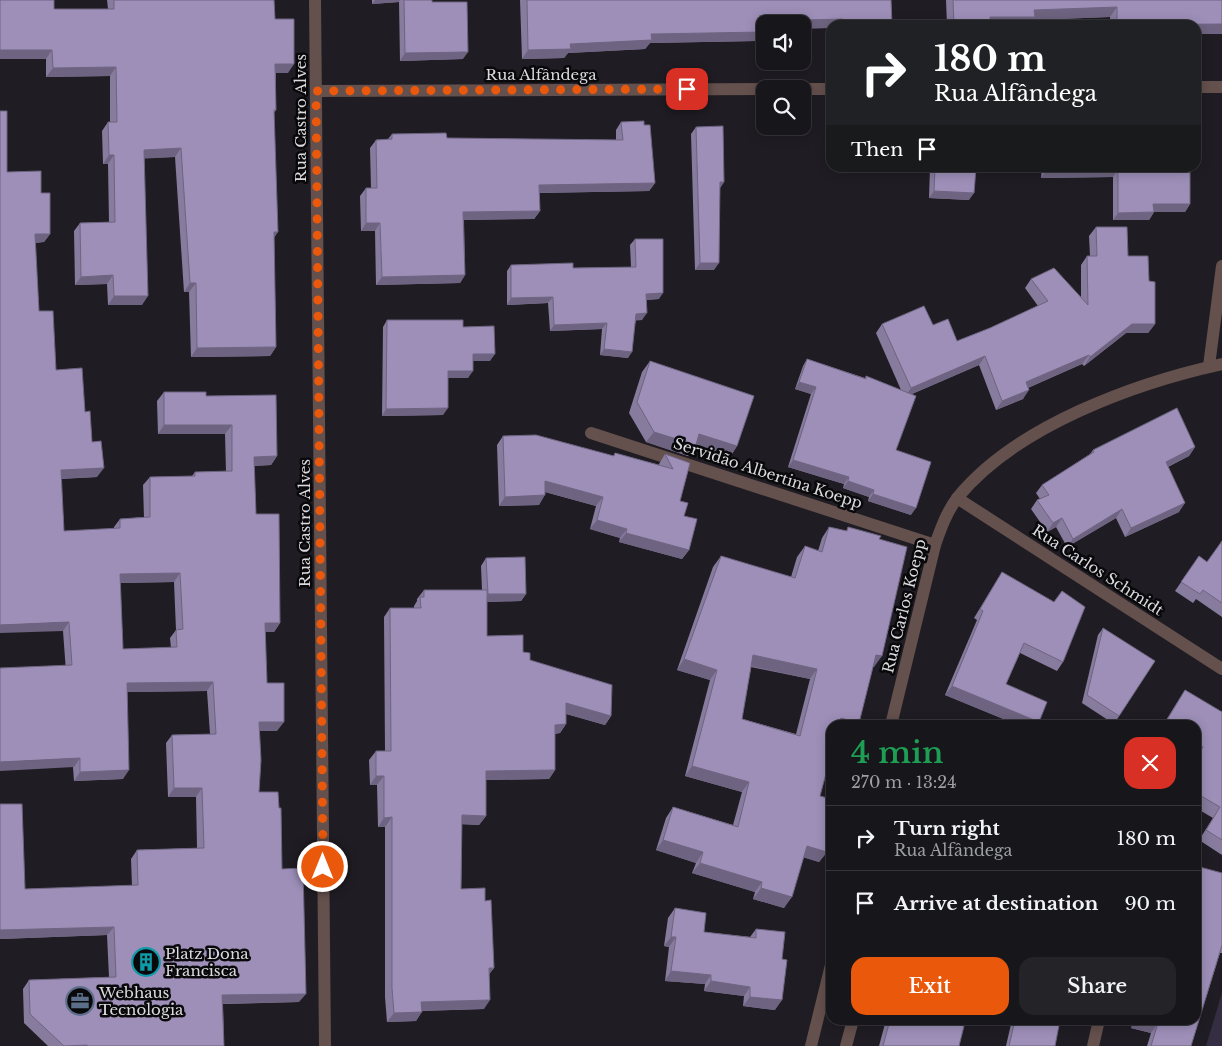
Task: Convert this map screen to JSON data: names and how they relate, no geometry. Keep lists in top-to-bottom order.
{
  "streets": {
    "street": [
      "Rua Alfândega",
      "Rua Castro Alves",
      "Servidão Albertina Koepp",
      "Rua Carlos Schmidt",
      "Rua Carlos Koepp"
    ]
  },
  "crossings": [
    ["Rua Alfândega", "Rua Castro Alves"],
    ["Servidão Albertina Koepp", "Rua Carlos Koepp"],
    ["Rua Carlos Schmidt", "Rua Carlos Koepp"]
  ],
  "places": {
    "building": ["Platz Dona Francisca"],
    "office": ["Webhaus Tecnologia"]
  },
  "page": {
    "turn": ["180 m", "Rua Alfândega"],
    "then": "Then",
    "heading": ["4 min", "270 m · 13:24"],
    "list": [
      {
        "name": "Turn right",
        "note": "Rua Alfândega",
        "value": "180 m"
      },
      {
        "name": "Arrive at destination",
        "value": "90 m"
      }
    ],
    "buttons": ["Exit", "Share"]
  }
}
